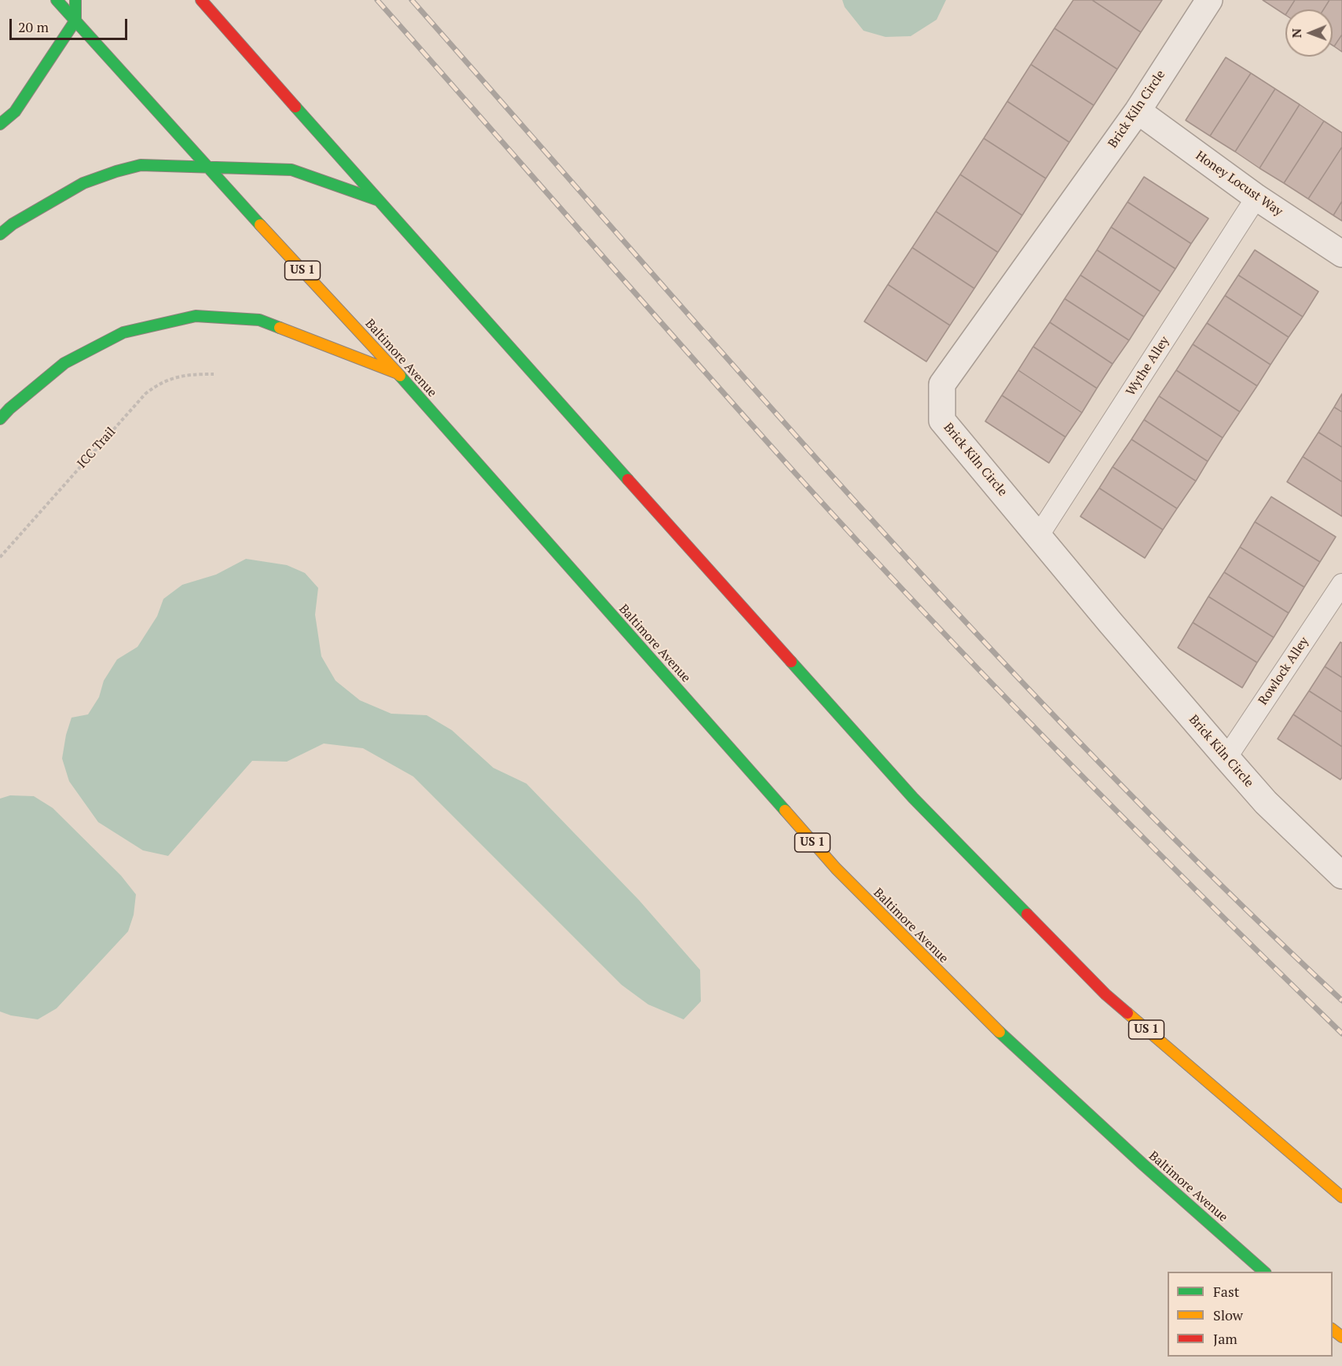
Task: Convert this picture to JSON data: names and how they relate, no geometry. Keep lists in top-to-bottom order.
{
  "streets": {
    "main road": ["US 1", "Baltimore Avenue"],
    "street": ["Brick Kiln Circle", "Honey Locust Way"],
    "lane": ["Wythe Alley", "Rowlock Alley"],
    "path": ["ICC Trail"]
  },
  "crossings": [
    ["Brick Kiln Circle", "Honey Locust Way"],
    ["Brick Kiln Circle", "Wythe Alley"],
    ["Brick Kiln Circle", "Rowlock Alley"],
    ["Honey Locust Way", "Wythe Alley"]
  ],
  "legend": ["Fast", "Slow", "Jam"],
  "scale_bar": "20 m",
  "north": "left"
}
